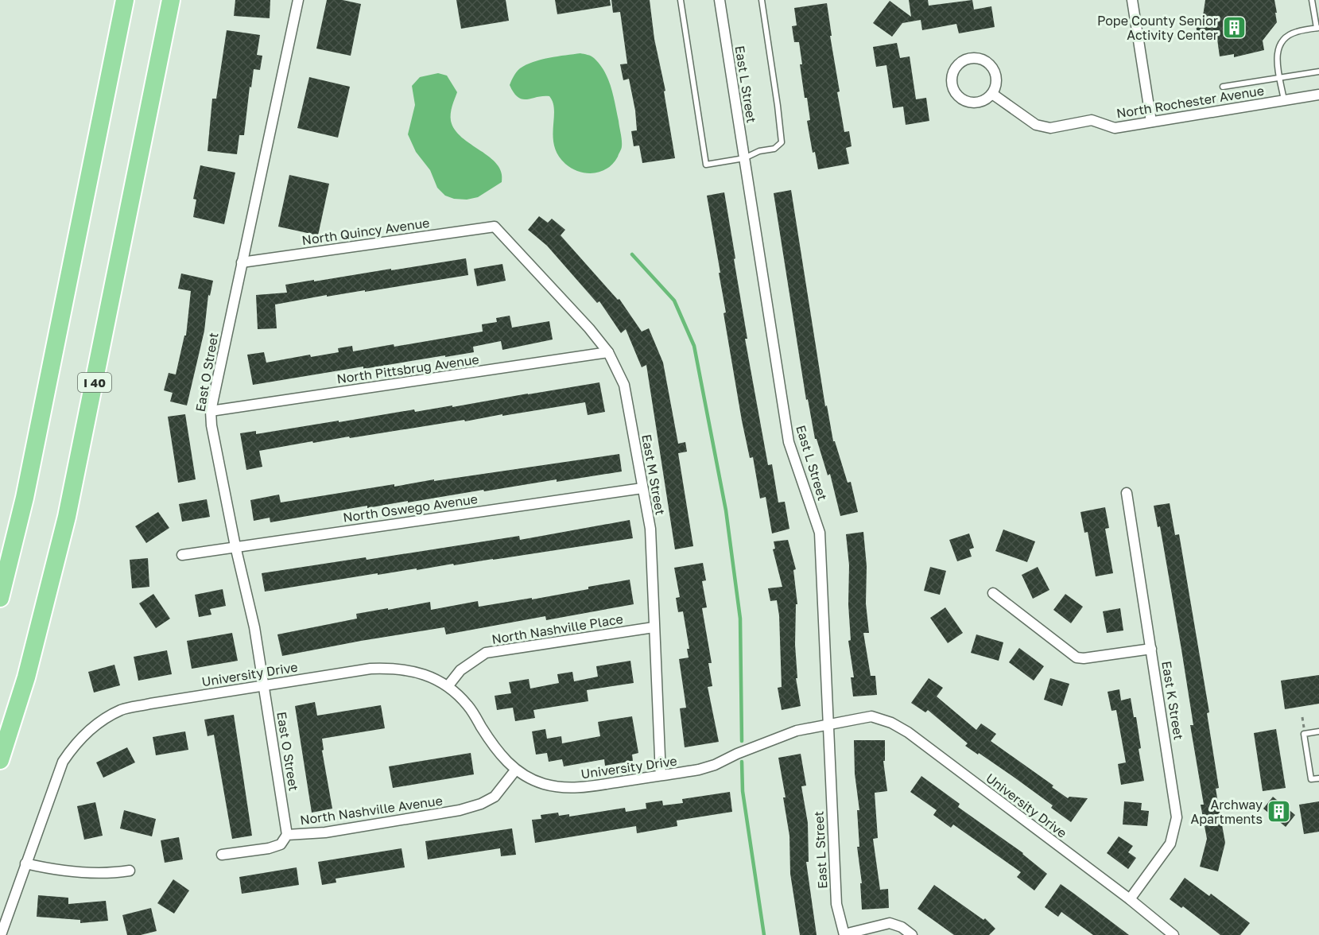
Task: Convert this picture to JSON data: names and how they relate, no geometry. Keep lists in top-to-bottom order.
{
  "streets": {
    "highway": ["I 40"],
    "street": [
      "East L Street",
      "North Rochester Avenue",
      "North Quincy Avenue",
      "North Pittsbrug Avenue",
      "East O Street",
      "East M Street",
      "North Oswego Avenue",
      "North Nashville Place",
      "University Drive",
      "East K Street",
      "North Nashville Avenue"
    ]
  },
  "crossings": [
    ["East L Street", "University Drive"],
    ["North Quincy Avenue", "East O Street"],
    ["North Quincy Avenue", "East M Street"],
    ["North Pittsbrug Avenue", "East O Street"],
    ["North Pittsbrug Avenue", "East M Street"],
    ["East O Street", "North Oswego Avenue"],
    ["East O Street", "University Drive"],
    ["East O Street", "North Nashville Avenue"],
    ["East M Street", "North Oswego Avenue"],
    ["East M Street", "North Nashville Place"],
    ["East M Street", "University Drive"],
    ["North Nashville Place", "University Drive"],
    ["University Drive", "East K Street"],
    ["University Drive", "North Nashville Avenue"]
  ],
  "places": {
    "building": ["Pope County Senior Activity Center", "Archway Apartments"]
  }
}
